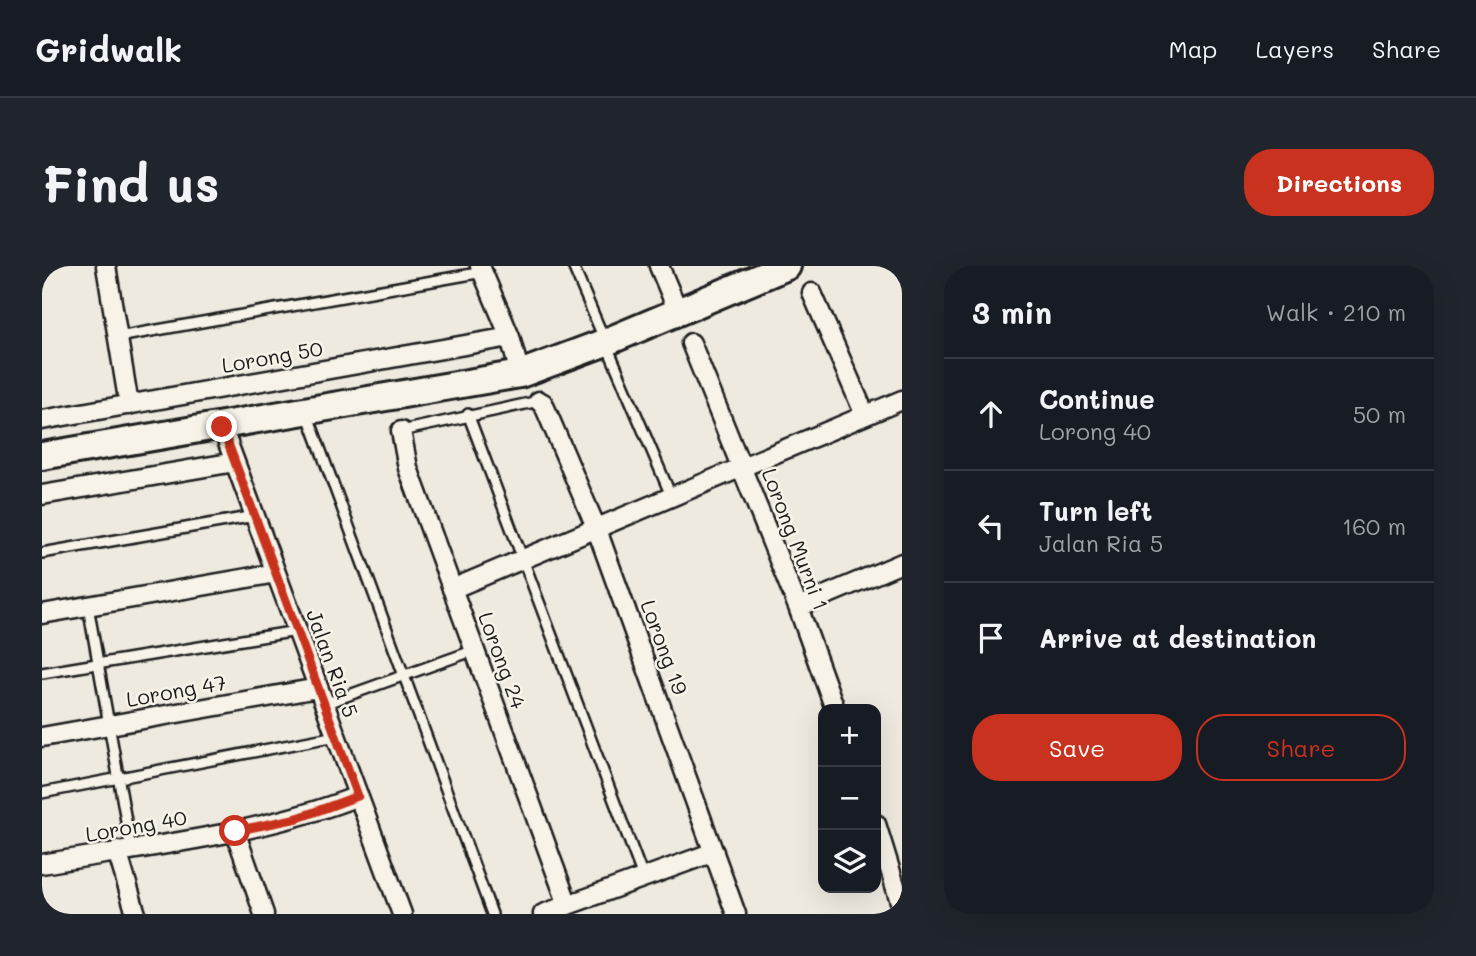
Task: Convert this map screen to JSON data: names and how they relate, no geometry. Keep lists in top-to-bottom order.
{
  "streets": {
    "street": [
      "Lorong 50",
      "Lorong Murni 1",
      "Lorong 19",
      "Lorong 24",
      "Jalan Ria 5",
      "Lorong 47",
      "Lorong 40"
    ]
  },
  "crossings": [
    ["Jalan Ria 5", "Lorong 47"],
    ["Jalan Ria 5", "Lorong 40"]
  ],
  "page": {
    "header": "Gridwalk",
    "nav": ["Map", "Layers", "Share"],
    "buttons": [
      "Directions",
      ["Save", "Share"]
    ],
    "title": "Find us",
    "heading": ["3 min", "Walk · 210 m"],
    "list": [
      ["Continue", "Lorong 40", "50 m"],
      ["Turn left", "Jalan Ria 5", "160 m"],
      "Arrive at destination"
    ],
    "map_buttons": ["+", "−"]
  }
}
